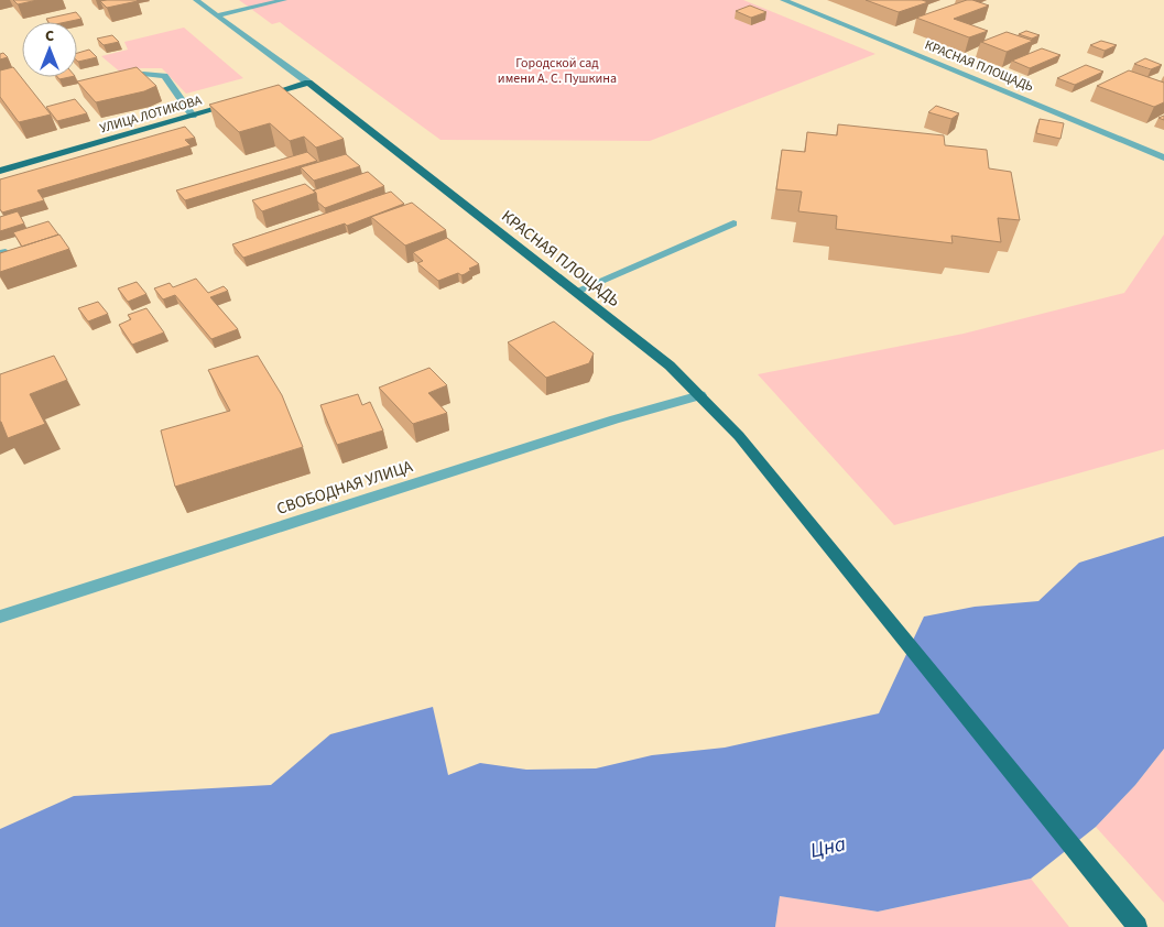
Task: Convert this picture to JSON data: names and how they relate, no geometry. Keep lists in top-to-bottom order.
{
  "streets": {
    "main road": ["КРАСНАЯ ПЛОЩАДЬ", "УЛИЦА ЛОТИКОВА"],
    "street": ["СВОБОДНАЯ УЛИЦА"]
  },
  "crossings": [
    ["КРАСНАЯ ПЛОЩАДЬ", "СВОБОДНАЯ УЛИЦА"]
  ],
  "water": ["Цна"],
  "parks": ["Городской сад имени А. С. Пушкина"],
  "north": "top"
}
